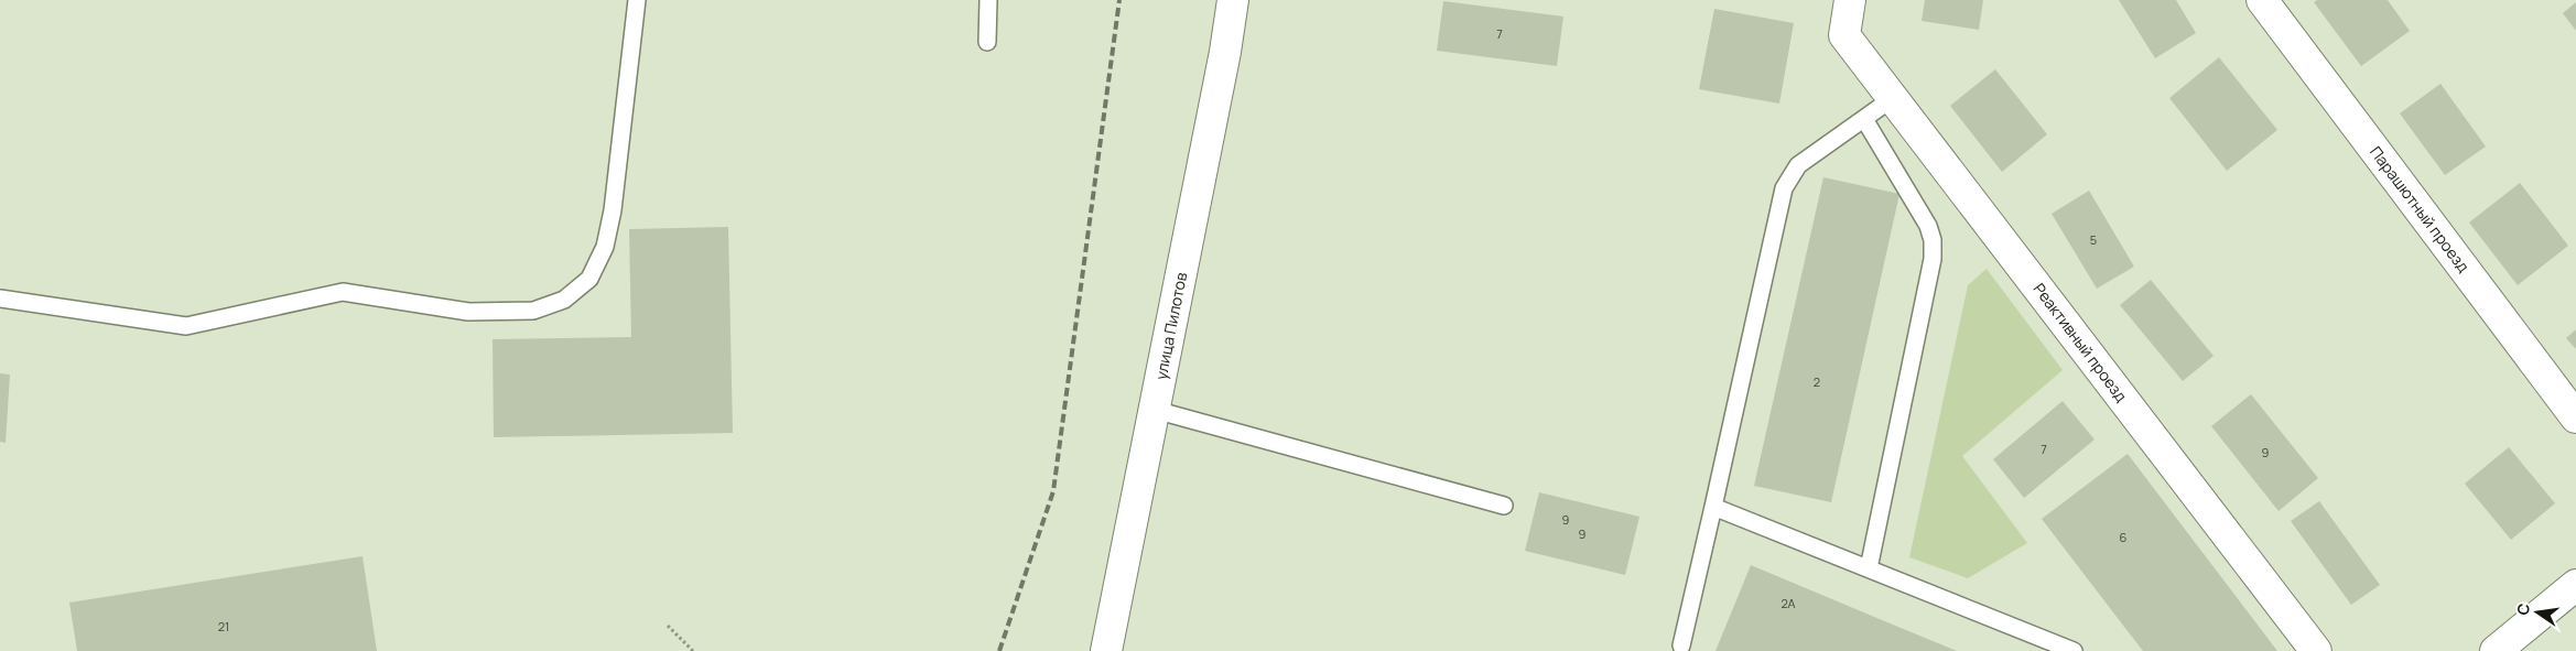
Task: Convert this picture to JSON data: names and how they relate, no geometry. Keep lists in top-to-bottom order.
{
  "streets": {
    "street": ["Парашютный проезд", "улица Пилотов", "Реактивный проезд"]
  },
  "house_numbers": [
    "7",
    "5",
    "2",
    "7",
    "9",
    "9",
    "9",
    "6",
    "2А",
    "21"
  ],
  "north": "left"
}
